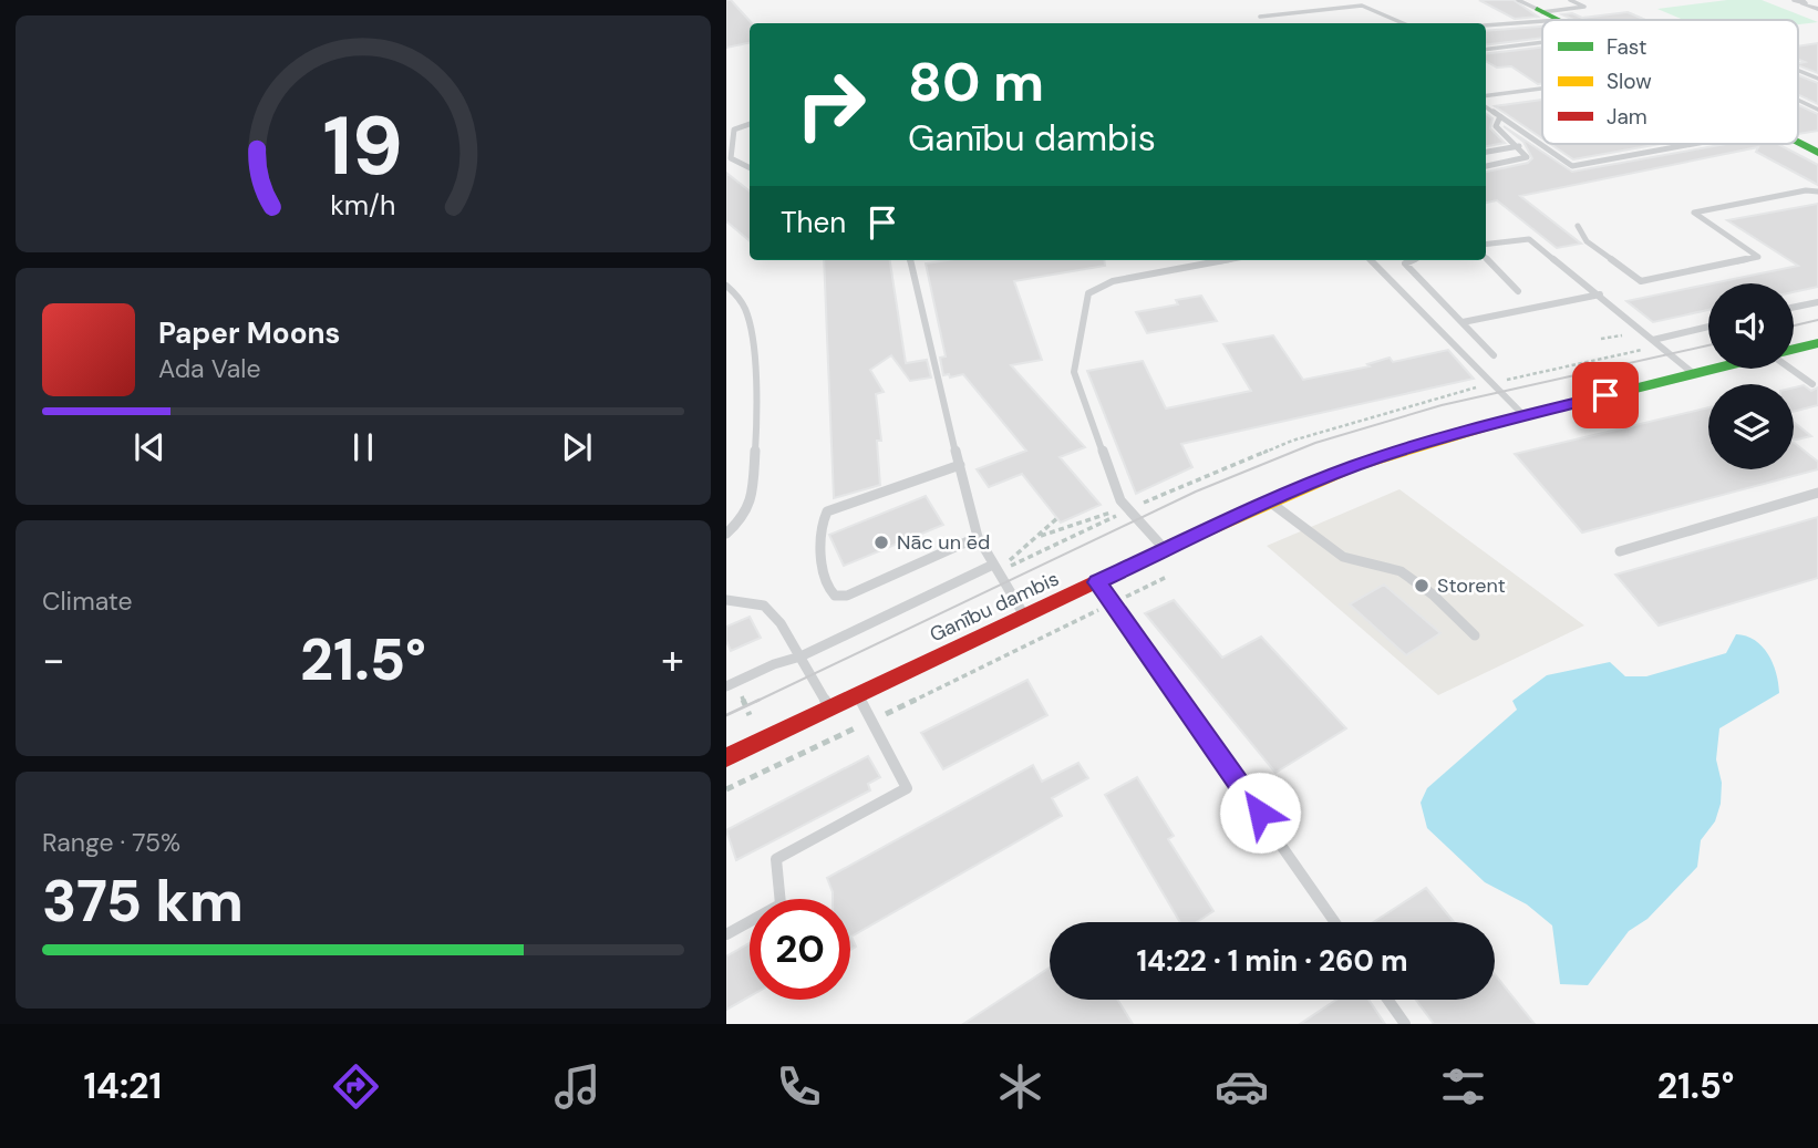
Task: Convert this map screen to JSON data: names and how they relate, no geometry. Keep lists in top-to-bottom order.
{
  "streets": {
    "main road": ["Ganību dambis"]
  },
  "places": ["Nāc un ēd", "Storent"],
  "legend": ["Fast", "Slow", "Jam"],
  "page": {
    "turn": ["80 m", "Ganību dambis"],
    "then": "Then",
    "song": ["Paper Moons", "Ada Vale"],
    "tile": [
      "Climate",
      ["Range · 75%", "375 km"]
    ],
    "heat": ["−", "21.5°", "+"],
    "limit": "20",
    "trip": "14:22 · 1 min · 260 m",
    "tabs": ["14:21", "21.5°"],
    "gauge": ["19", "km/h"]
  }
}
